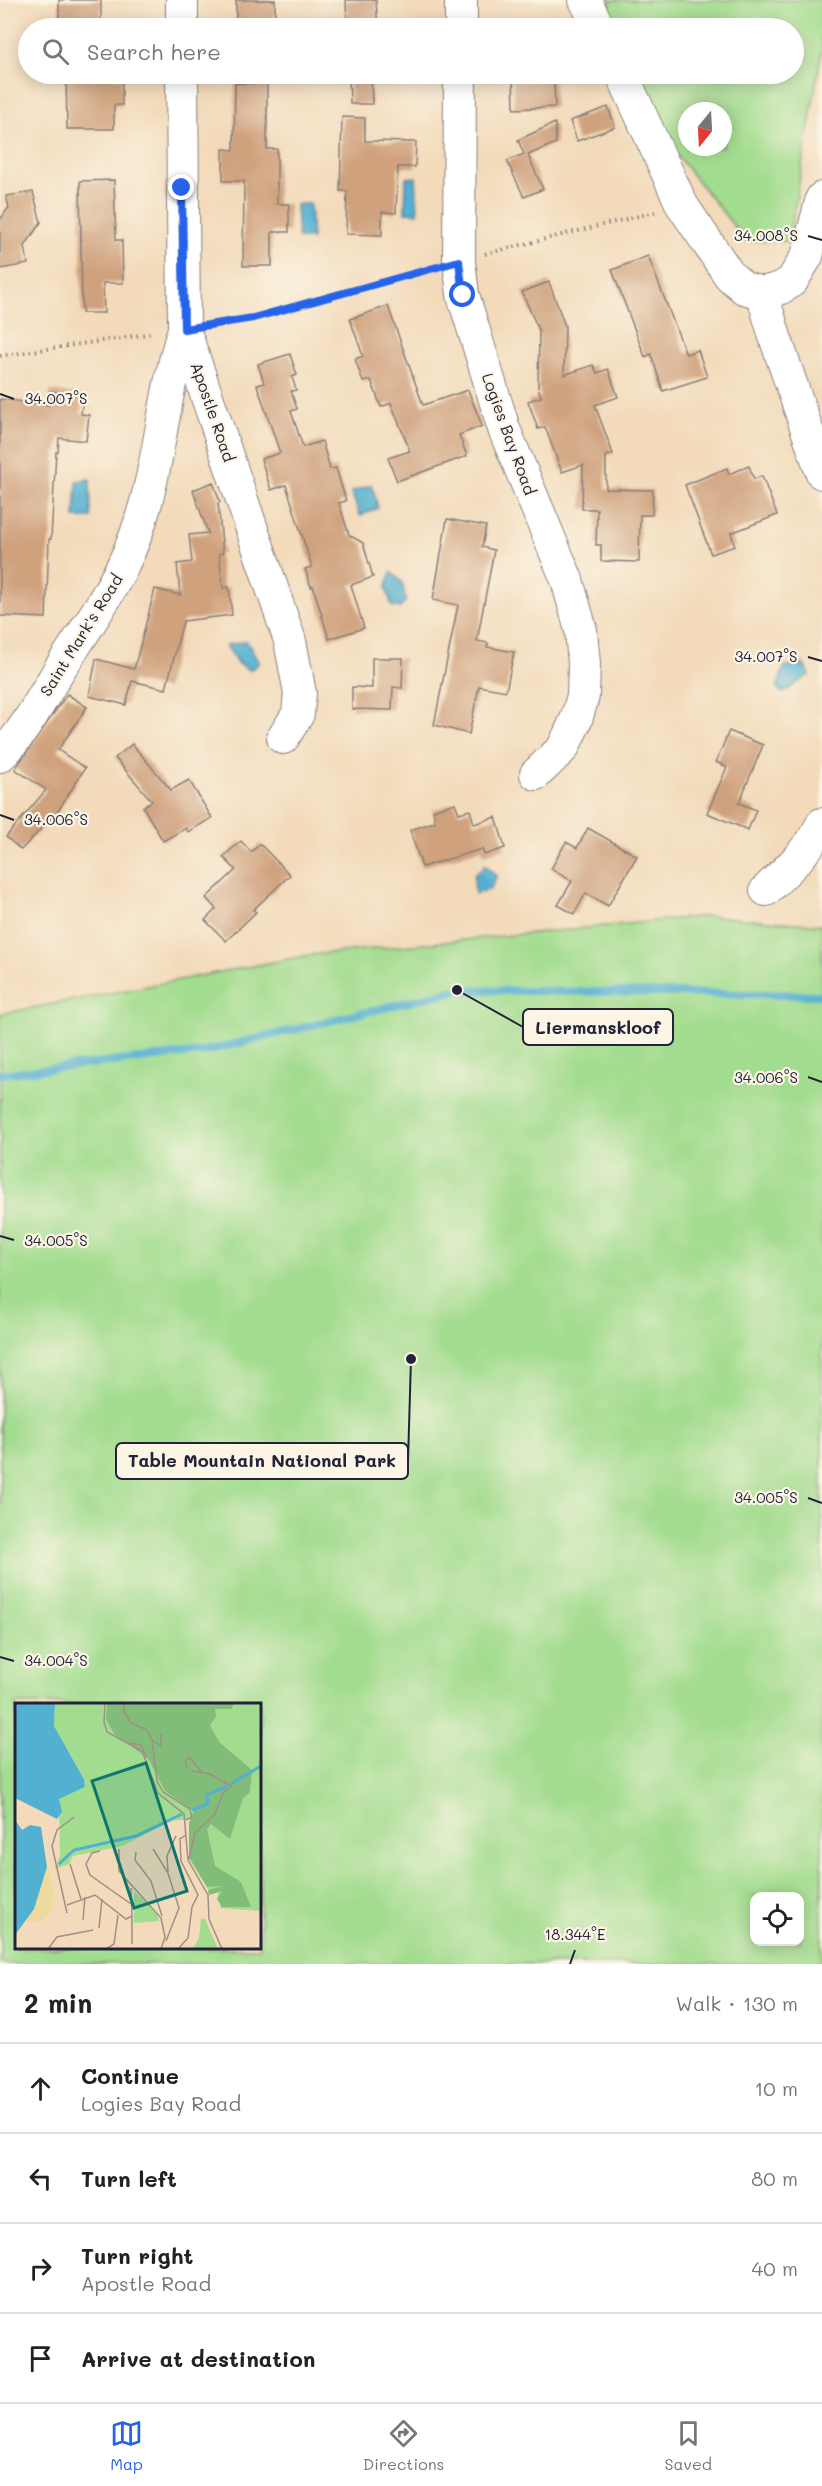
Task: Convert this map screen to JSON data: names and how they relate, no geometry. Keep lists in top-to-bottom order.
{
  "streets": {
    "street": ["Apostle Road", "Logies Bay Road", "Saint Mark's Road"]
  },
  "crossings": [
    ["Apostle Road", "Saint Mark's Road"]
  ],
  "places": ["Liermanskloof", "Table Mountain National Park"],
  "north": "bottom",
  "page": {
    "search": "Search here",
    "heading": ["2 min", "Walk · 130 m"],
    "list": [
      ["Continue", "Logies Bay Road", "10 m"],
      ["Turn left", "80 m"],
      ["Turn right", "Apostle Road", "40 m"],
      "Arrive at destination"
    ],
    "nav": ["Map", "Directions", "Saved"]
  },
  "coordinates": [
    "34.008°S",
    "34.007°S",
    "34.006°S",
    "34.005°S",
    "34.004°S",
    "18.344°E"
  ]
}
